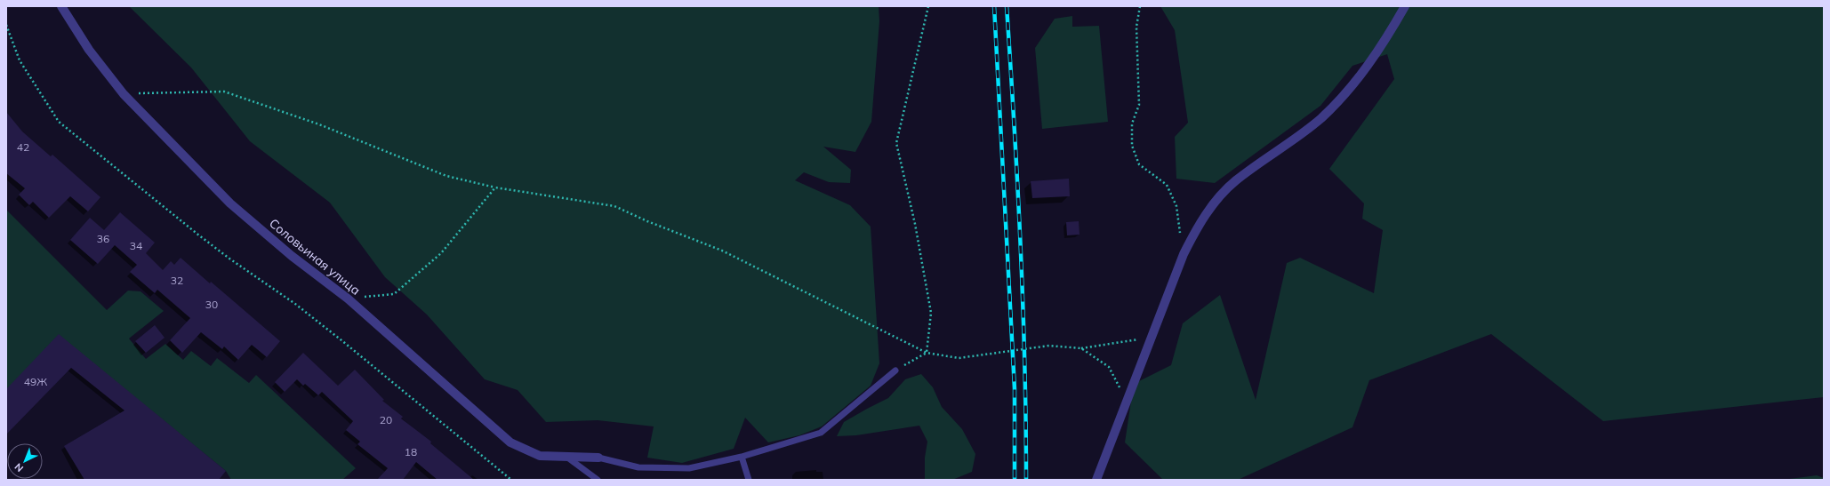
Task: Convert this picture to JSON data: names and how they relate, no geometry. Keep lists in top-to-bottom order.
{
  "streets": {
    "street": ["Соловьиная улица"]
  },
  "house_numbers": [
    "42",
    "36",
    "34",
    "32",
    "30",
    "49Ж",
    "20",
    "18"
  ],
  "north": "bottom left"
}
